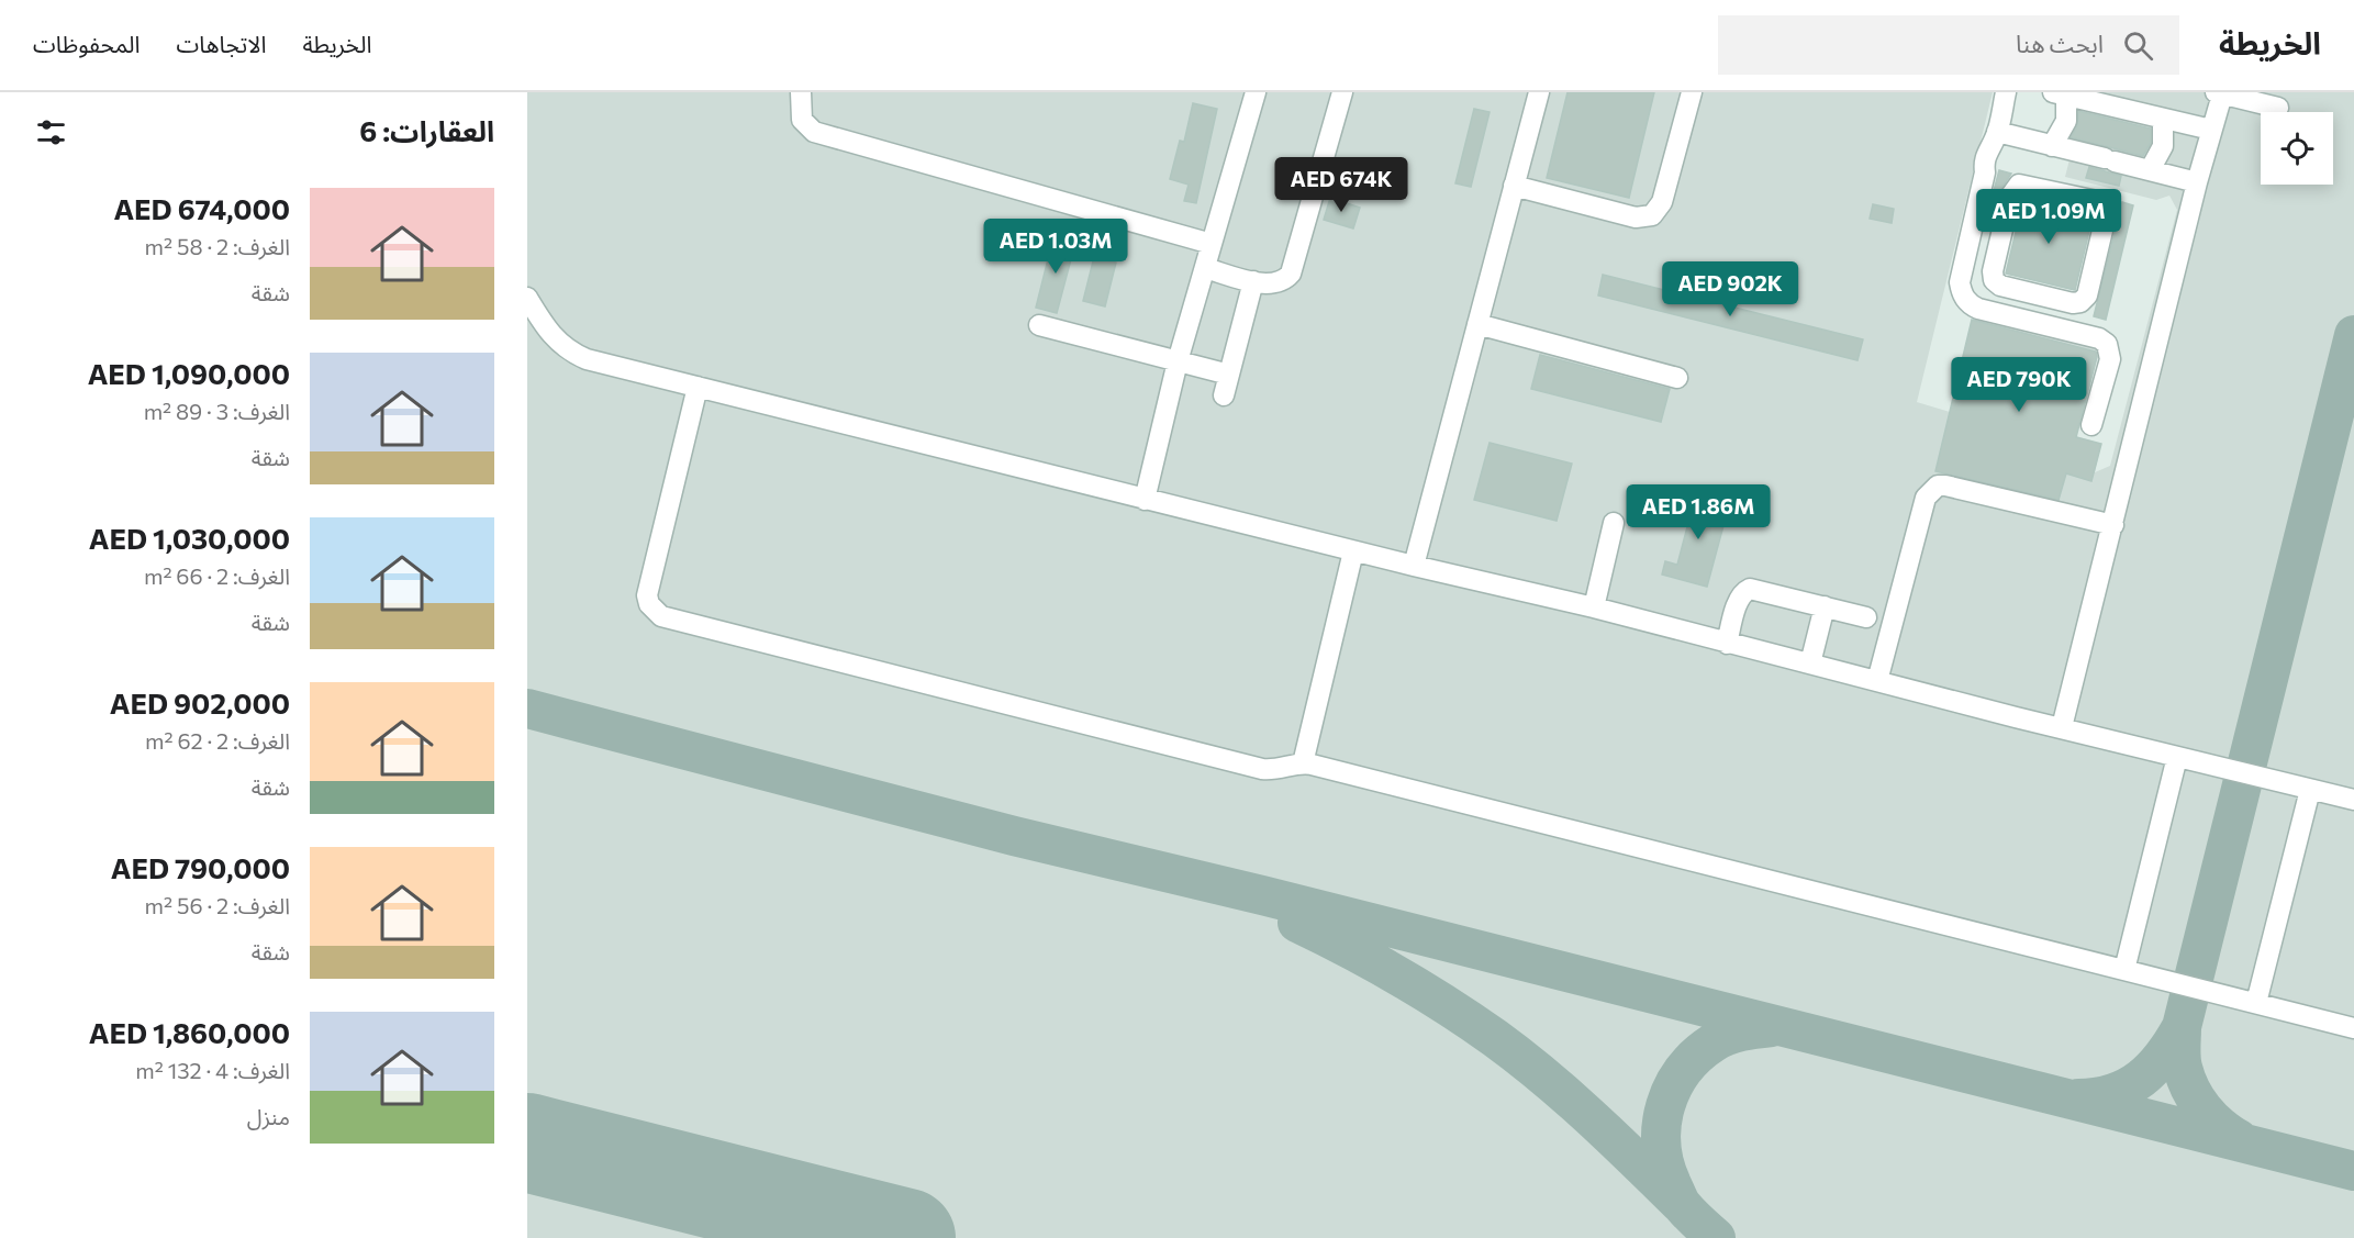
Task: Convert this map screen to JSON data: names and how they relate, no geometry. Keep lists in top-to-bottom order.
{
  "page": {
    "header": "الخريطة",
    "search": "ابحث هنا",
    "nav": ["الخريطة", "الاتجاهات", "المحفوظات"],
    "heading": "العقارات: 6",
    "price": [
      "AED 674K",
      "AED 1.09M",
      "AED 1.03M",
      "AED 902K",
      "AED 790K",
      "AED 1.86M"
    ],
    "list": [
      {
        "name": "AED 674,000",
        "note": "الغرف: 2 · 58 m² · شقة"
      },
      {
        "name": "AED 1,090,000",
        "note": "الغرف: 3 · 89 m² · شقة"
      },
      {
        "name": "AED 1,030,000",
        "note": "الغرف: 2 · 66 m² · شقة"
      },
      {
        "name": "AED 902,000",
        "note": "الغرف: 2 · 62 m² · شقة"
      },
      {
        "name": "AED 790,000",
        "note": "الغرف: 2 · 56 m² · شقة"
      },
      {
        "name": "AED 1,860,000",
        "note": "الغرف: 4 · 132 m² · منزل"
      }
    ]
  }
}
